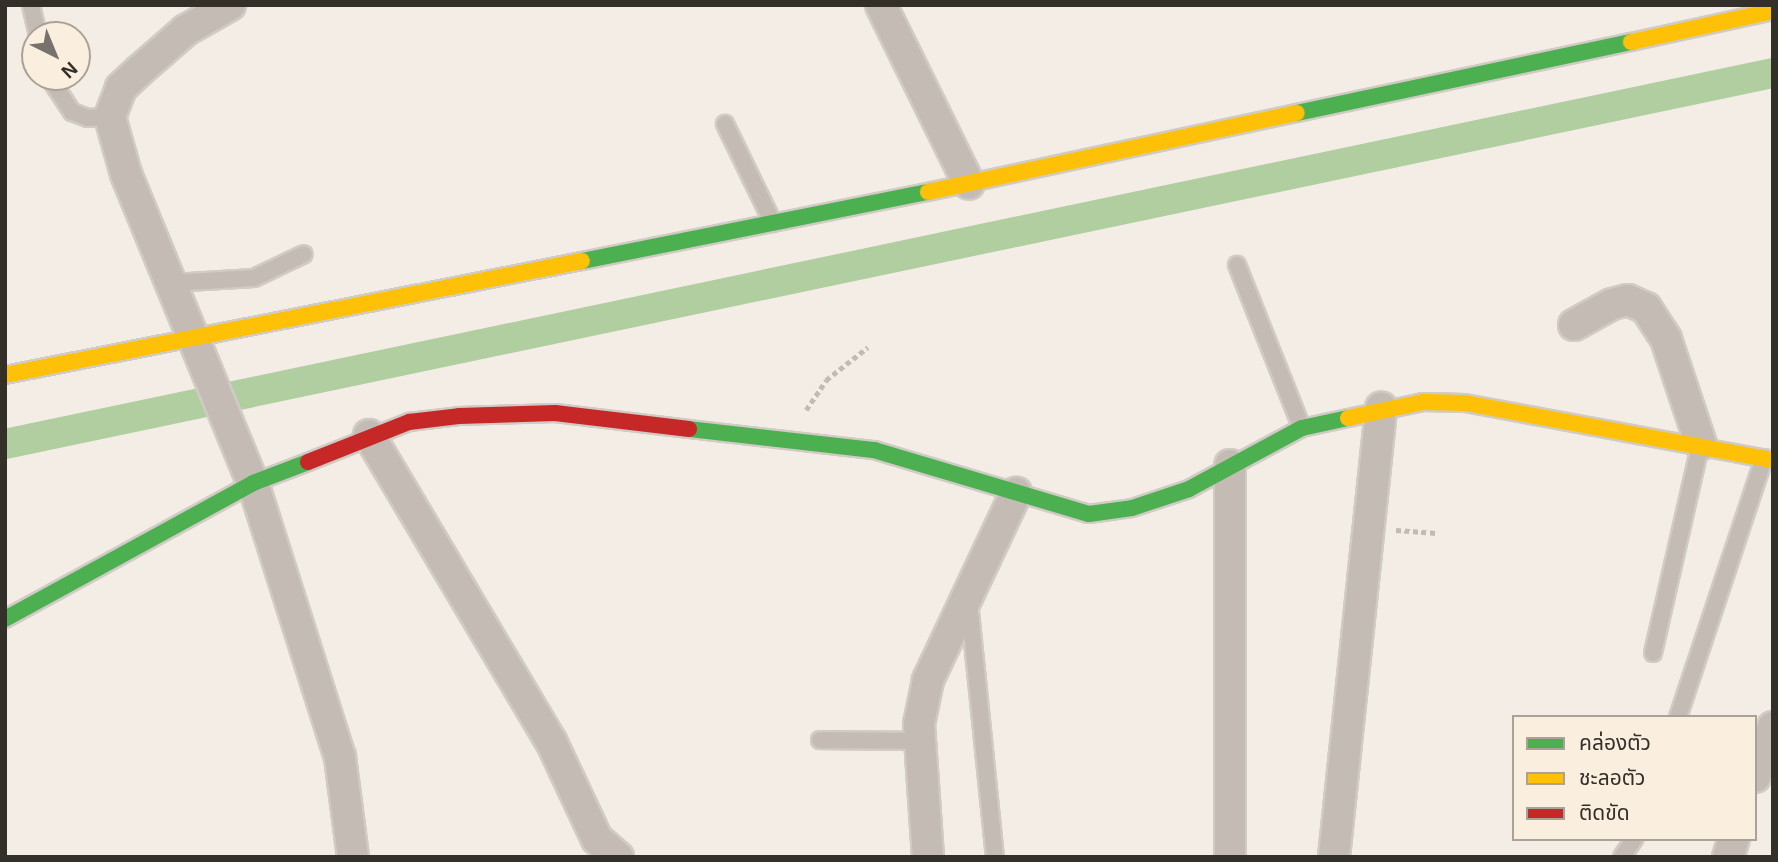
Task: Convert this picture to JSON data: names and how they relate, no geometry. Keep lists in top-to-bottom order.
{
  "legend": ["คล่องตัว", "ชะลอตัว", "ติดขัด"],
  "north": "bottom right"
}
